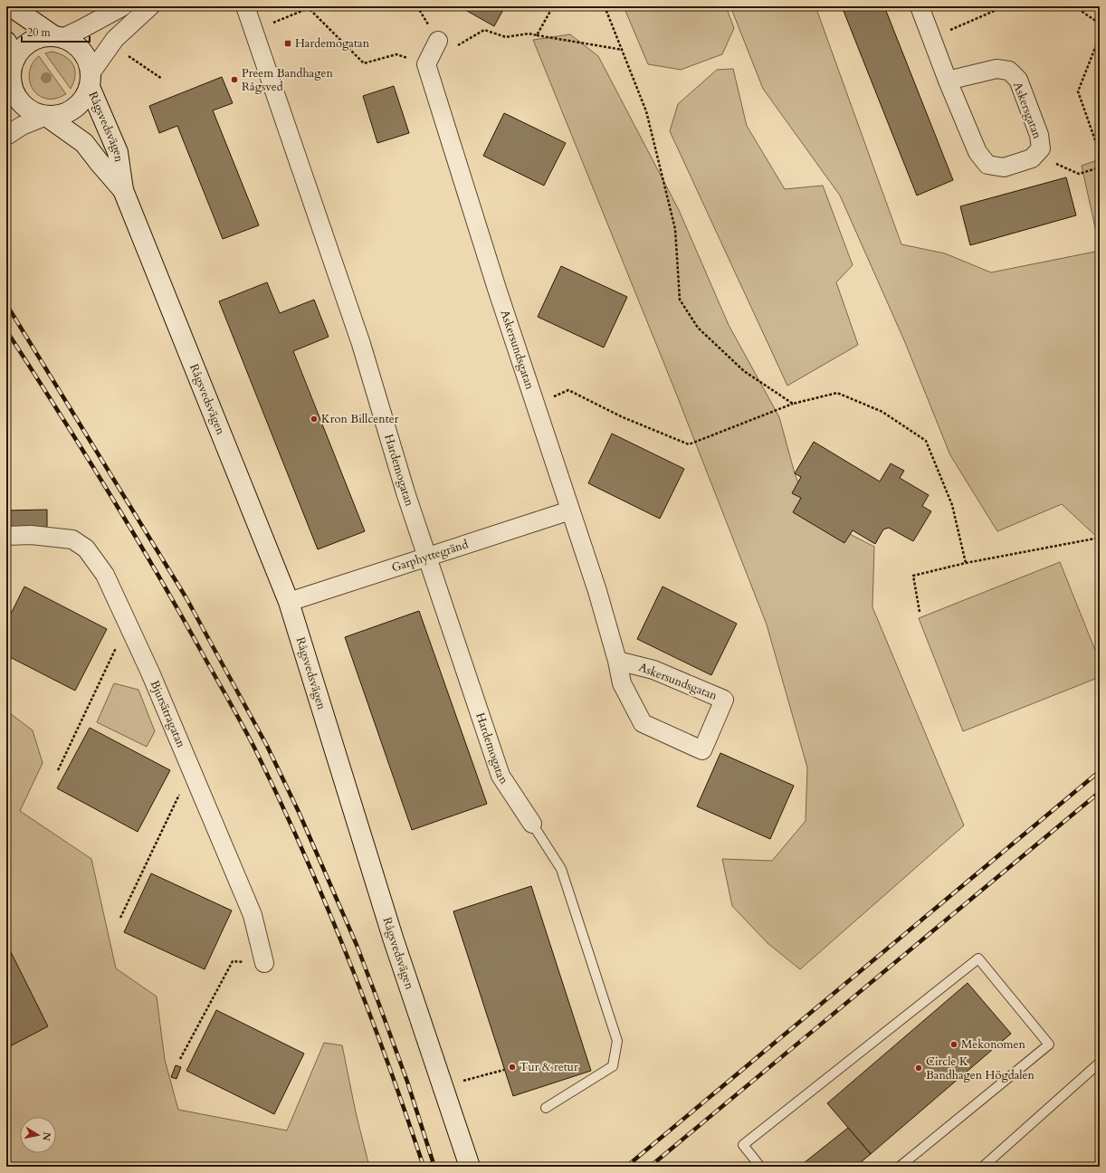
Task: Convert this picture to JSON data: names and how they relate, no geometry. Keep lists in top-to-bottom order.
{
  "streets": {
    "street": [
      "Askersgatan",
      "Rågsvedsvägen",
      "Askersundsgatan",
      "Hardemogatan",
      "Garphyttegränd",
      "Bjursätragatan"
    ]
  },
  "crossings": [
    ["Rågsvedsvägen", "Garphyttegränd"],
    ["Askersundsgatan", "Garphyttegränd"],
    ["Hardemogatan", "Garphyttegränd"]
  ],
  "places": {
    "transit": ["Hardemogatan"],
    "other": [
      "Preem Bandhagen Rågsved",
      "Kron Billcenter",
      "Mekonomen",
      "Tur & retur",
      "Circle K Bandhagen Högdalen"
    ]
  },
  "scale_bar": "20 m",
  "north": "right"
}
